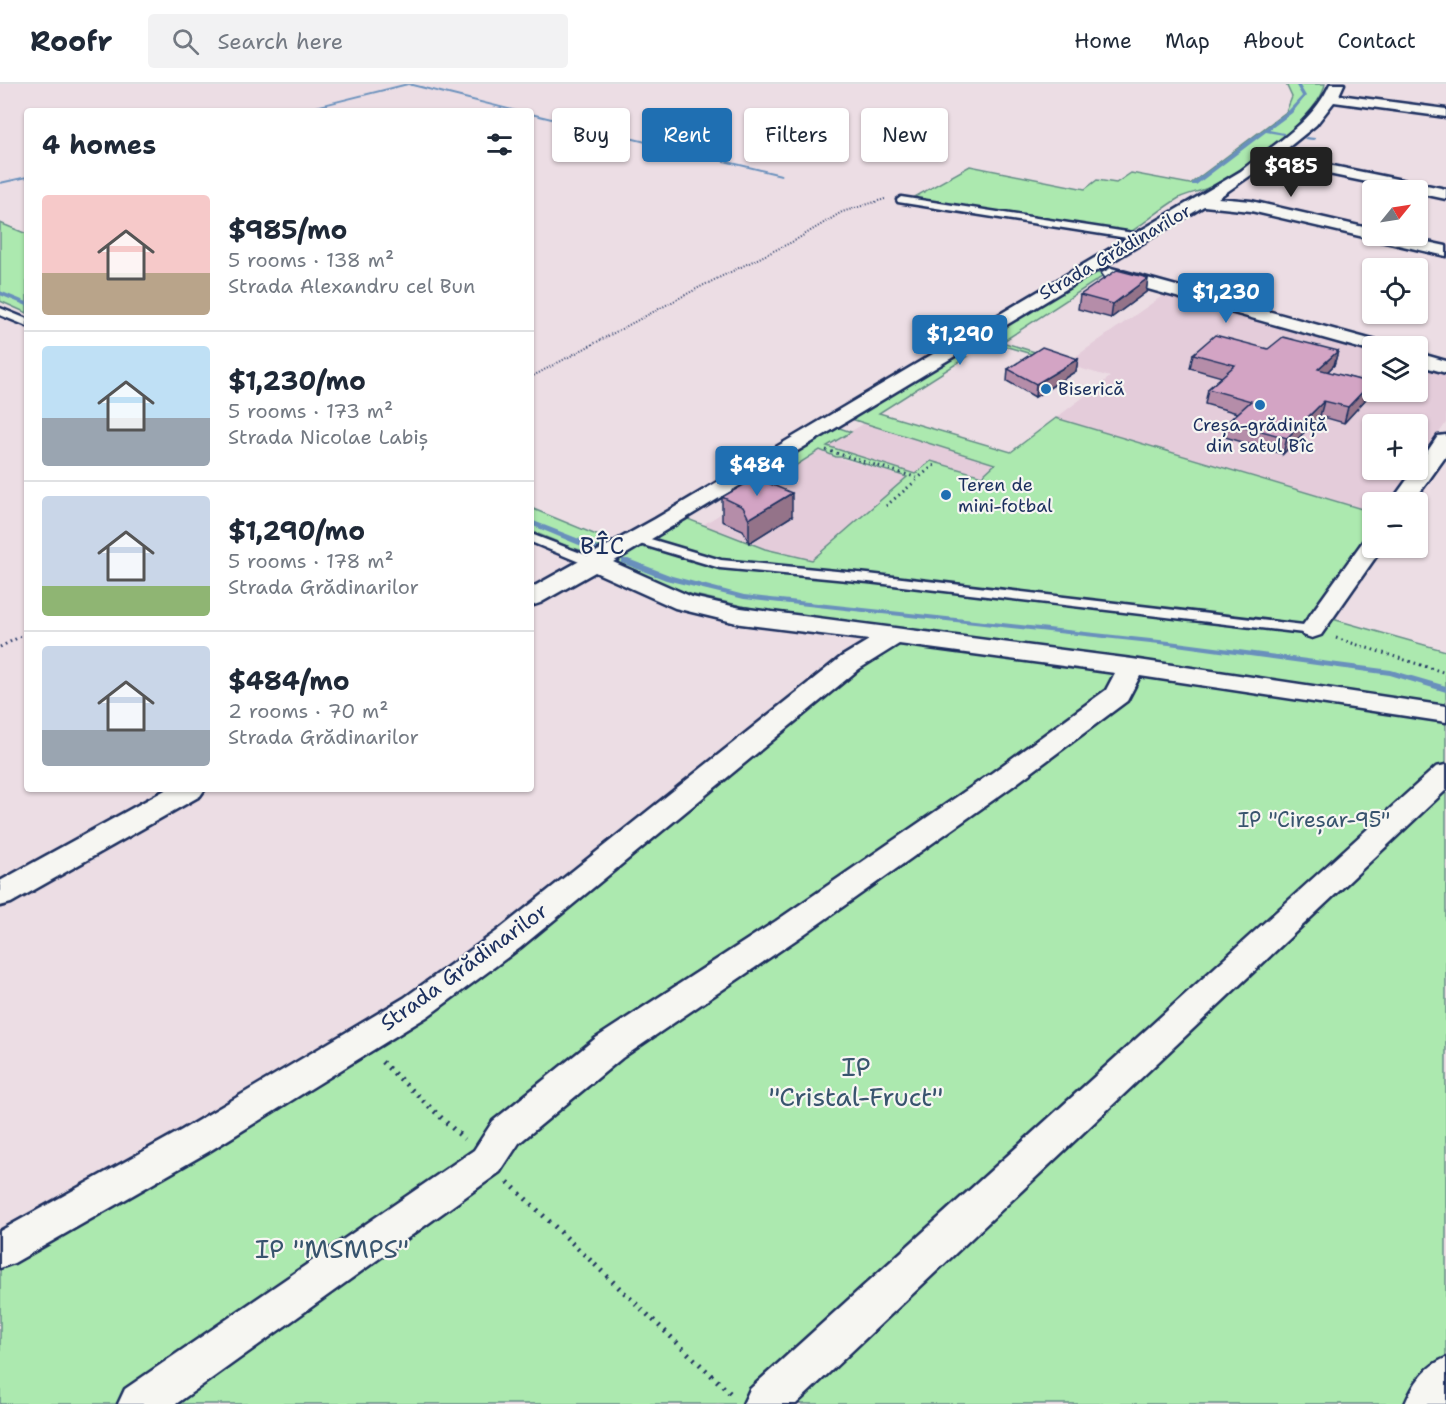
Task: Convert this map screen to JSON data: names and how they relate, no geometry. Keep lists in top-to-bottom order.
{
  "streets": {
    "street": ["Strada Grădinarilor"]
  },
  "districts": ["BÎC"],
  "parks": ["IP \"Cireșar-95\"", "IP \"Cristal-Fruct\"", "IP \"MSMPS\""],
  "places": ["Biserică", "Creșa-grădiniță din satul Bîc", "Teren de mini-fotbal"],
  "north": "top right",
  "page": {
    "header": "Roofr",
    "search": "Search here",
    "nav": [
      "Home",
      "Map",
      "About",
      "Contact"
    ],
    "chip": [
      "Buy",
      "Rent",
      "Filters",
      "New"
    ],
    "heading": "4 homes",
    "price": [
      "$985",
      "$1,230",
      "$1,290",
      "$484"
    ],
    "map_buttons": ["+", "−"],
    "list": [
      {
        "name": "$985/mo",
        "note": "5 rooms · 138 m² · Strada Alexandru cel Bun"
      },
      {
        "name": "$1,230/mo",
        "note": "5 rooms · 173 m² · Strada Nicolae Labiș"
      },
      {
        "name": "$1,290/mo",
        "note": "5 rooms · 178 m² · Strada Grădinarilor"
      },
      {
        "name": "$484/mo",
        "note": "2 rooms · 70 m² · Strada Grădinarilor"
      }
    ]
  }
}
